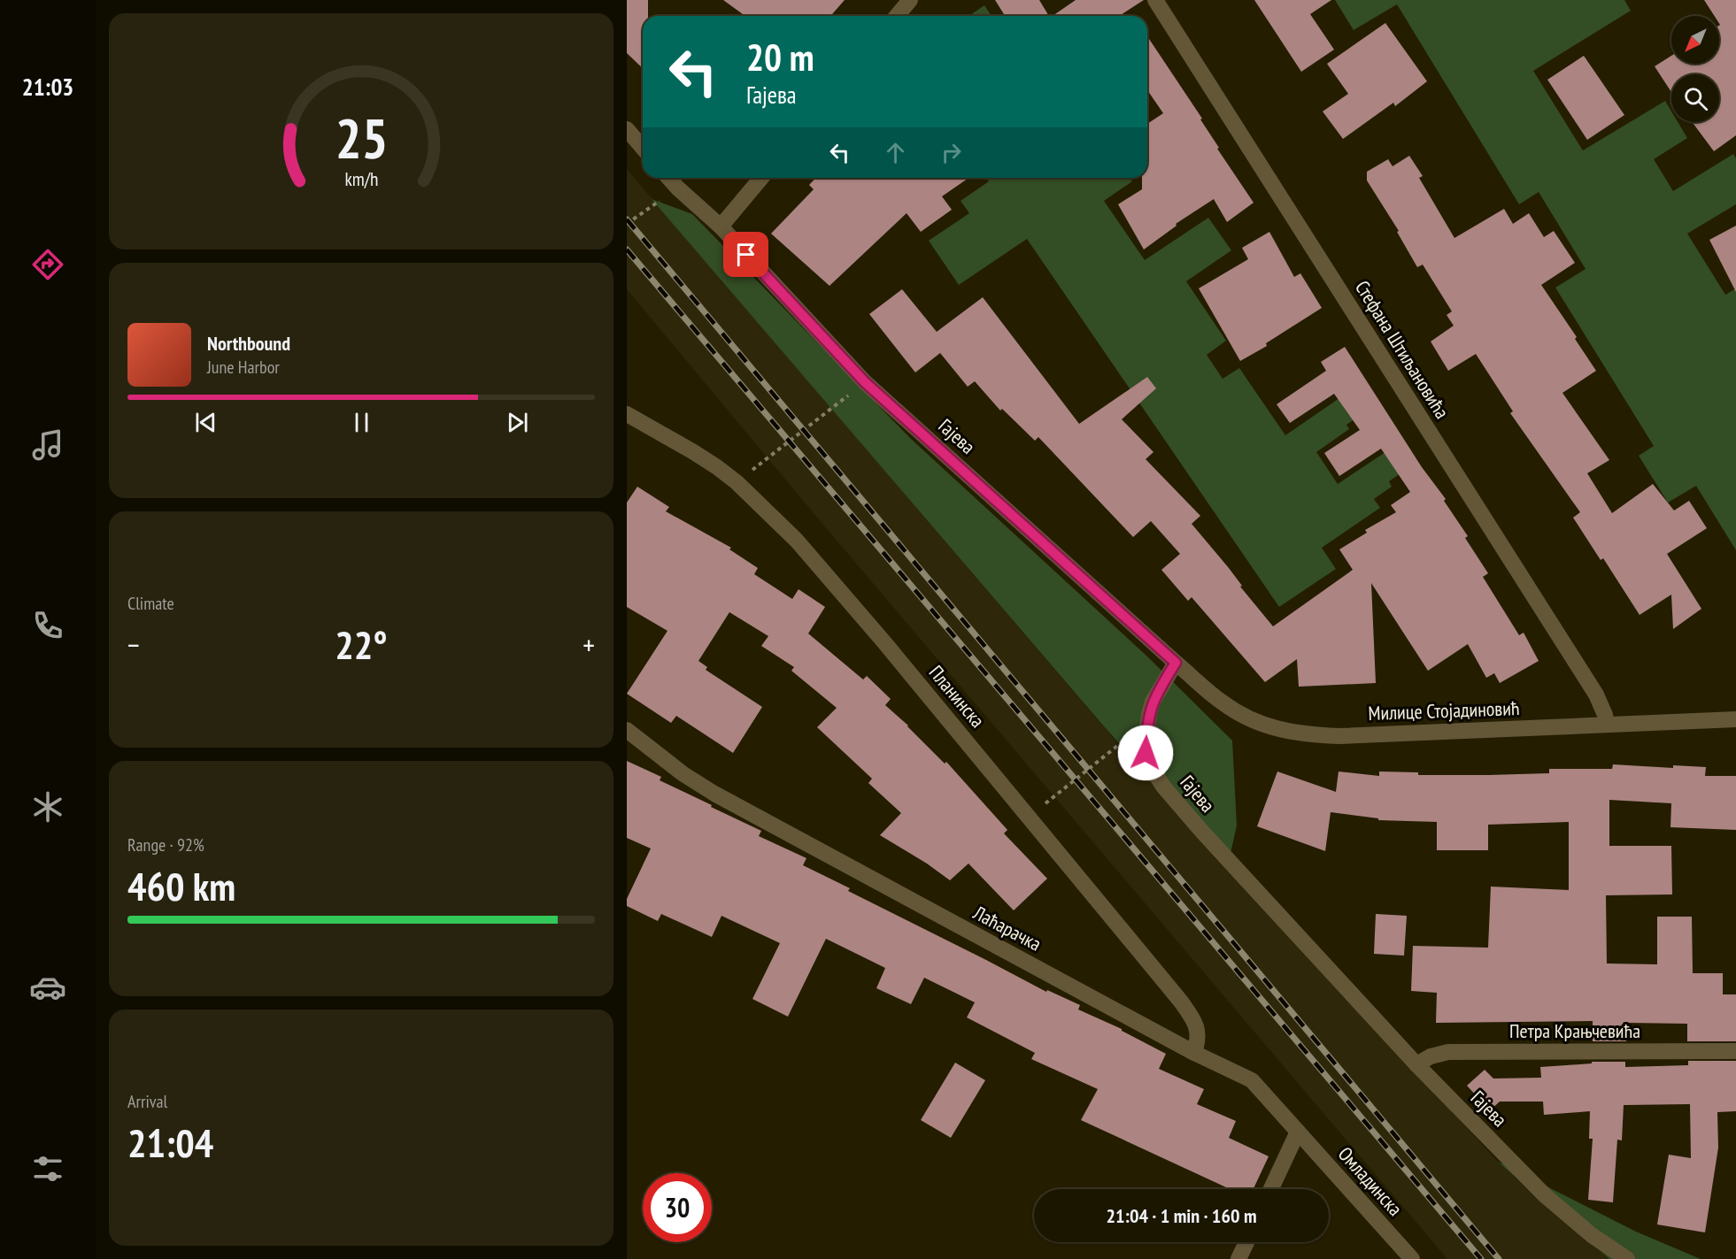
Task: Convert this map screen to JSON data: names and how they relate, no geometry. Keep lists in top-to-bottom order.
{
  "streets": {
    "street": [
      "Стефана Штиљановића",
      "Гајева",
      "Планинска",
      "Милице Стојадиновић",
      "Лаћарачка",
      "Петра Крањчевића",
      "Омладинска"
    ]
  },
  "crossings": [
    ["Стефана Штиљановића", "Милице Стојадиновић"],
    ["Гајева", "Милице Стојадиновић"],
    ["Гајева", "Петра Крањчевића"],
    ["Планинска", "Лаћарачка"],
    ["Лаћарачка", "Омладинска"]
  ],
  "north": "bottom left",
  "page": {
    "tabs": "21:03",
    "turn": ["20 m", "Гајева"],
    "song": ["Northbound", "June Harbor"],
    "tile": [
      "Climate",
      ["Range · 92%", "460 km"],
      ["Arrival", "21:04"]
    ],
    "heat": ["−", "22°", "+"],
    "limit": "30",
    "trip": "21:04 · 1 min · 160 m",
    "gauge": ["25", "km/h"]
  }
}
